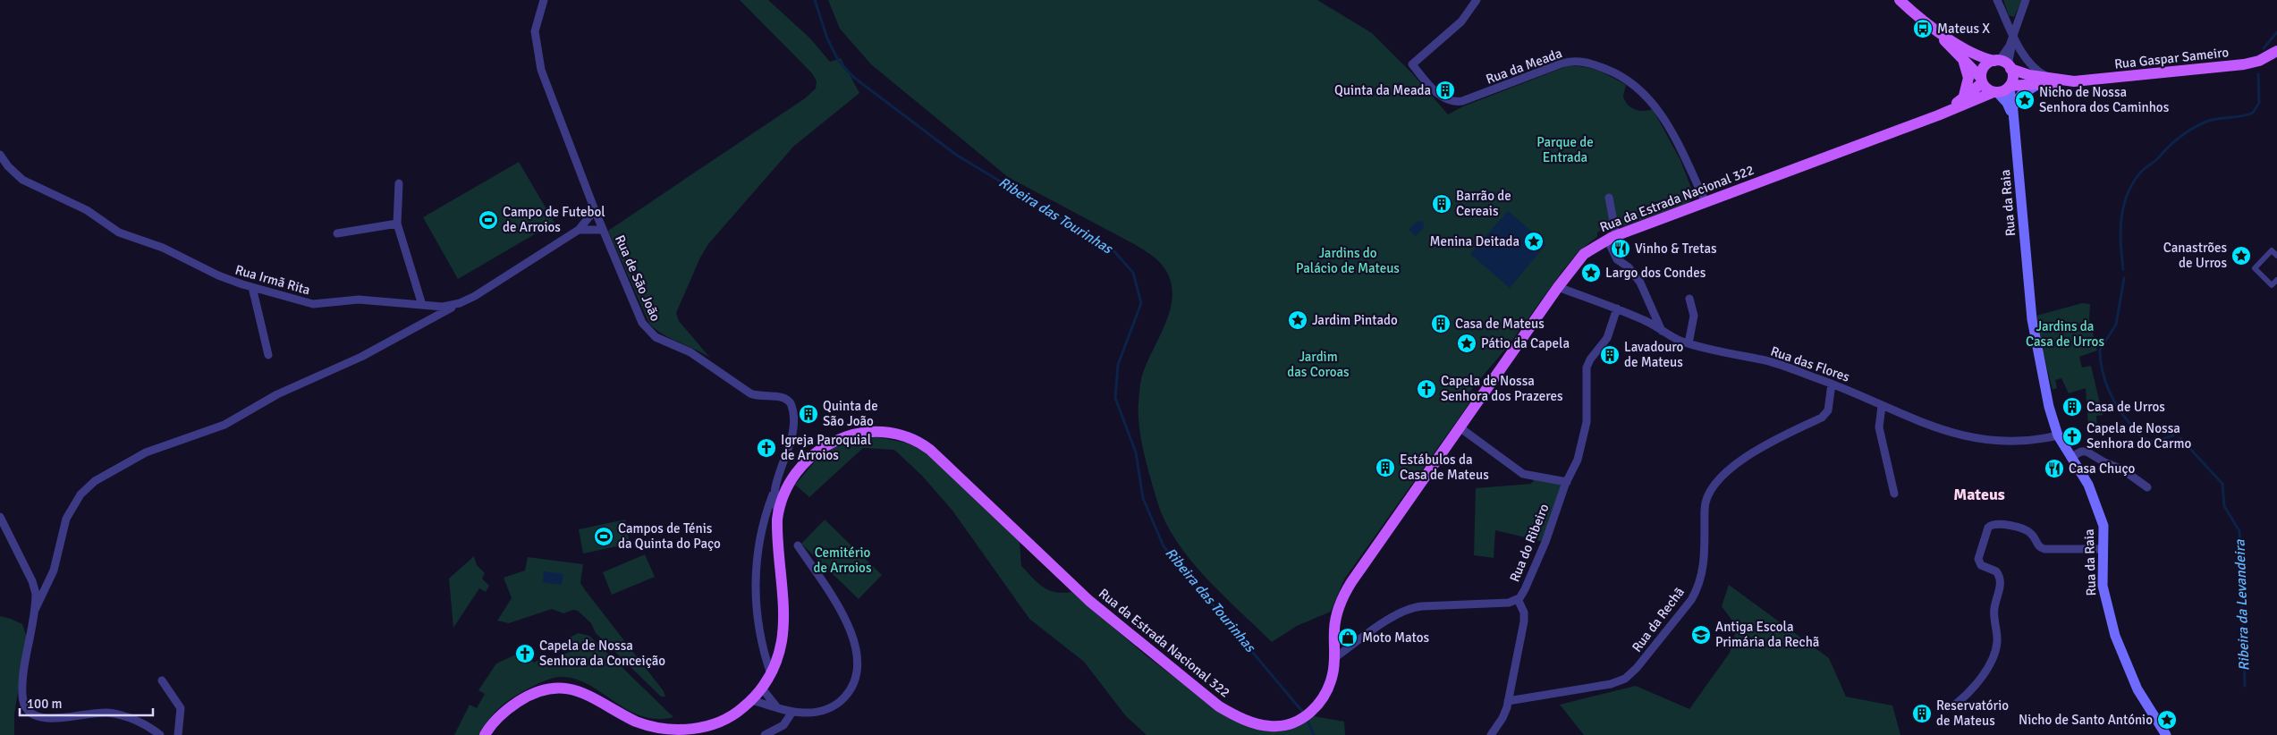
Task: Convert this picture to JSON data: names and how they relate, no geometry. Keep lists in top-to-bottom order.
{
  "streets": {
    "main road": ["Rua Gaspar Sameiro", "Rua da Estrada Nacional 322", "Rua da Raia"],
    "street": [
      "Rua da Meada",
      "Rua de São João",
      "Rua Irmã Rita",
      "Rua das Flores",
      "Rua do Ribeiro",
      "Rua da Rechã"
    ]
  },
  "crossings": [
    ["Rua da Meada", "Rua da Estrada Nacional 322"],
    ["Rua da Estrada Nacional 322", "Rua de São João"],
    ["Rua da Estrada Nacional 322", "Rua das Flores"],
    ["Rua da Estrada Nacional 322", "Rua do Ribeiro"],
    ["Rua da Raia", "Rua das Flores"],
    ["Rua das Flores", "Rua do Ribeiro"],
    ["Rua das Flores", "Rua da Rechã"]
  ],
  "districts": ["Mateus"],
  "water": ["Ribeira das Tourinhas", "Ribeira da Levandeira"],
  "parks": [
    "Parque de Entrada",
    "Jardins do Palácio de Mateus",
    "Jardins da Casa de Urros",
    "Jardim das Coroas",
    "Cemitério de Arroios"
  ],
  "places": {
    "bus stop": ["Mateus X"],
    "building": [
      "Quinta da Meada",
      "Barrão de Cereais",
      "Casa de Mateus",
      "Lavadouro de Mateus",
      "Casa de Urros",
      "Quinta de São João",
      "Estábulos da Casa de Mateus",
      "Reservatório de Mateus"
    ],
    "place": [
      "Nicho de Nossa Senhora dos Caminhos",
      "Menina Deitada",
      "Canastrões de Urros",
      "Largo dos Condes",
      "Jardim Pintado",
      "Pátio da Capela",
      "Nicho de Santo António"
    ],
    "sports": ["Campo de Futebol de Arroios", "Campos de Ténis da Quinta do Paço"],
    "restaurant": ["Vinho & Tretas", "Casa Chuço"],
    "church": [
      "Capela de Nossa Senhora dos Prazeres",
      "Capela de Nossa Senhora do Carmo",
      "Igreja Paroquial de Arroios",
      "Capela de Nossa Senhora da Conceição"
    ],
    "school or university": ["Antiga Escola Primária da Rechã"],
    "shop": ["Moto Matos"]
  },
  "scale_bar": "100 m"
}
